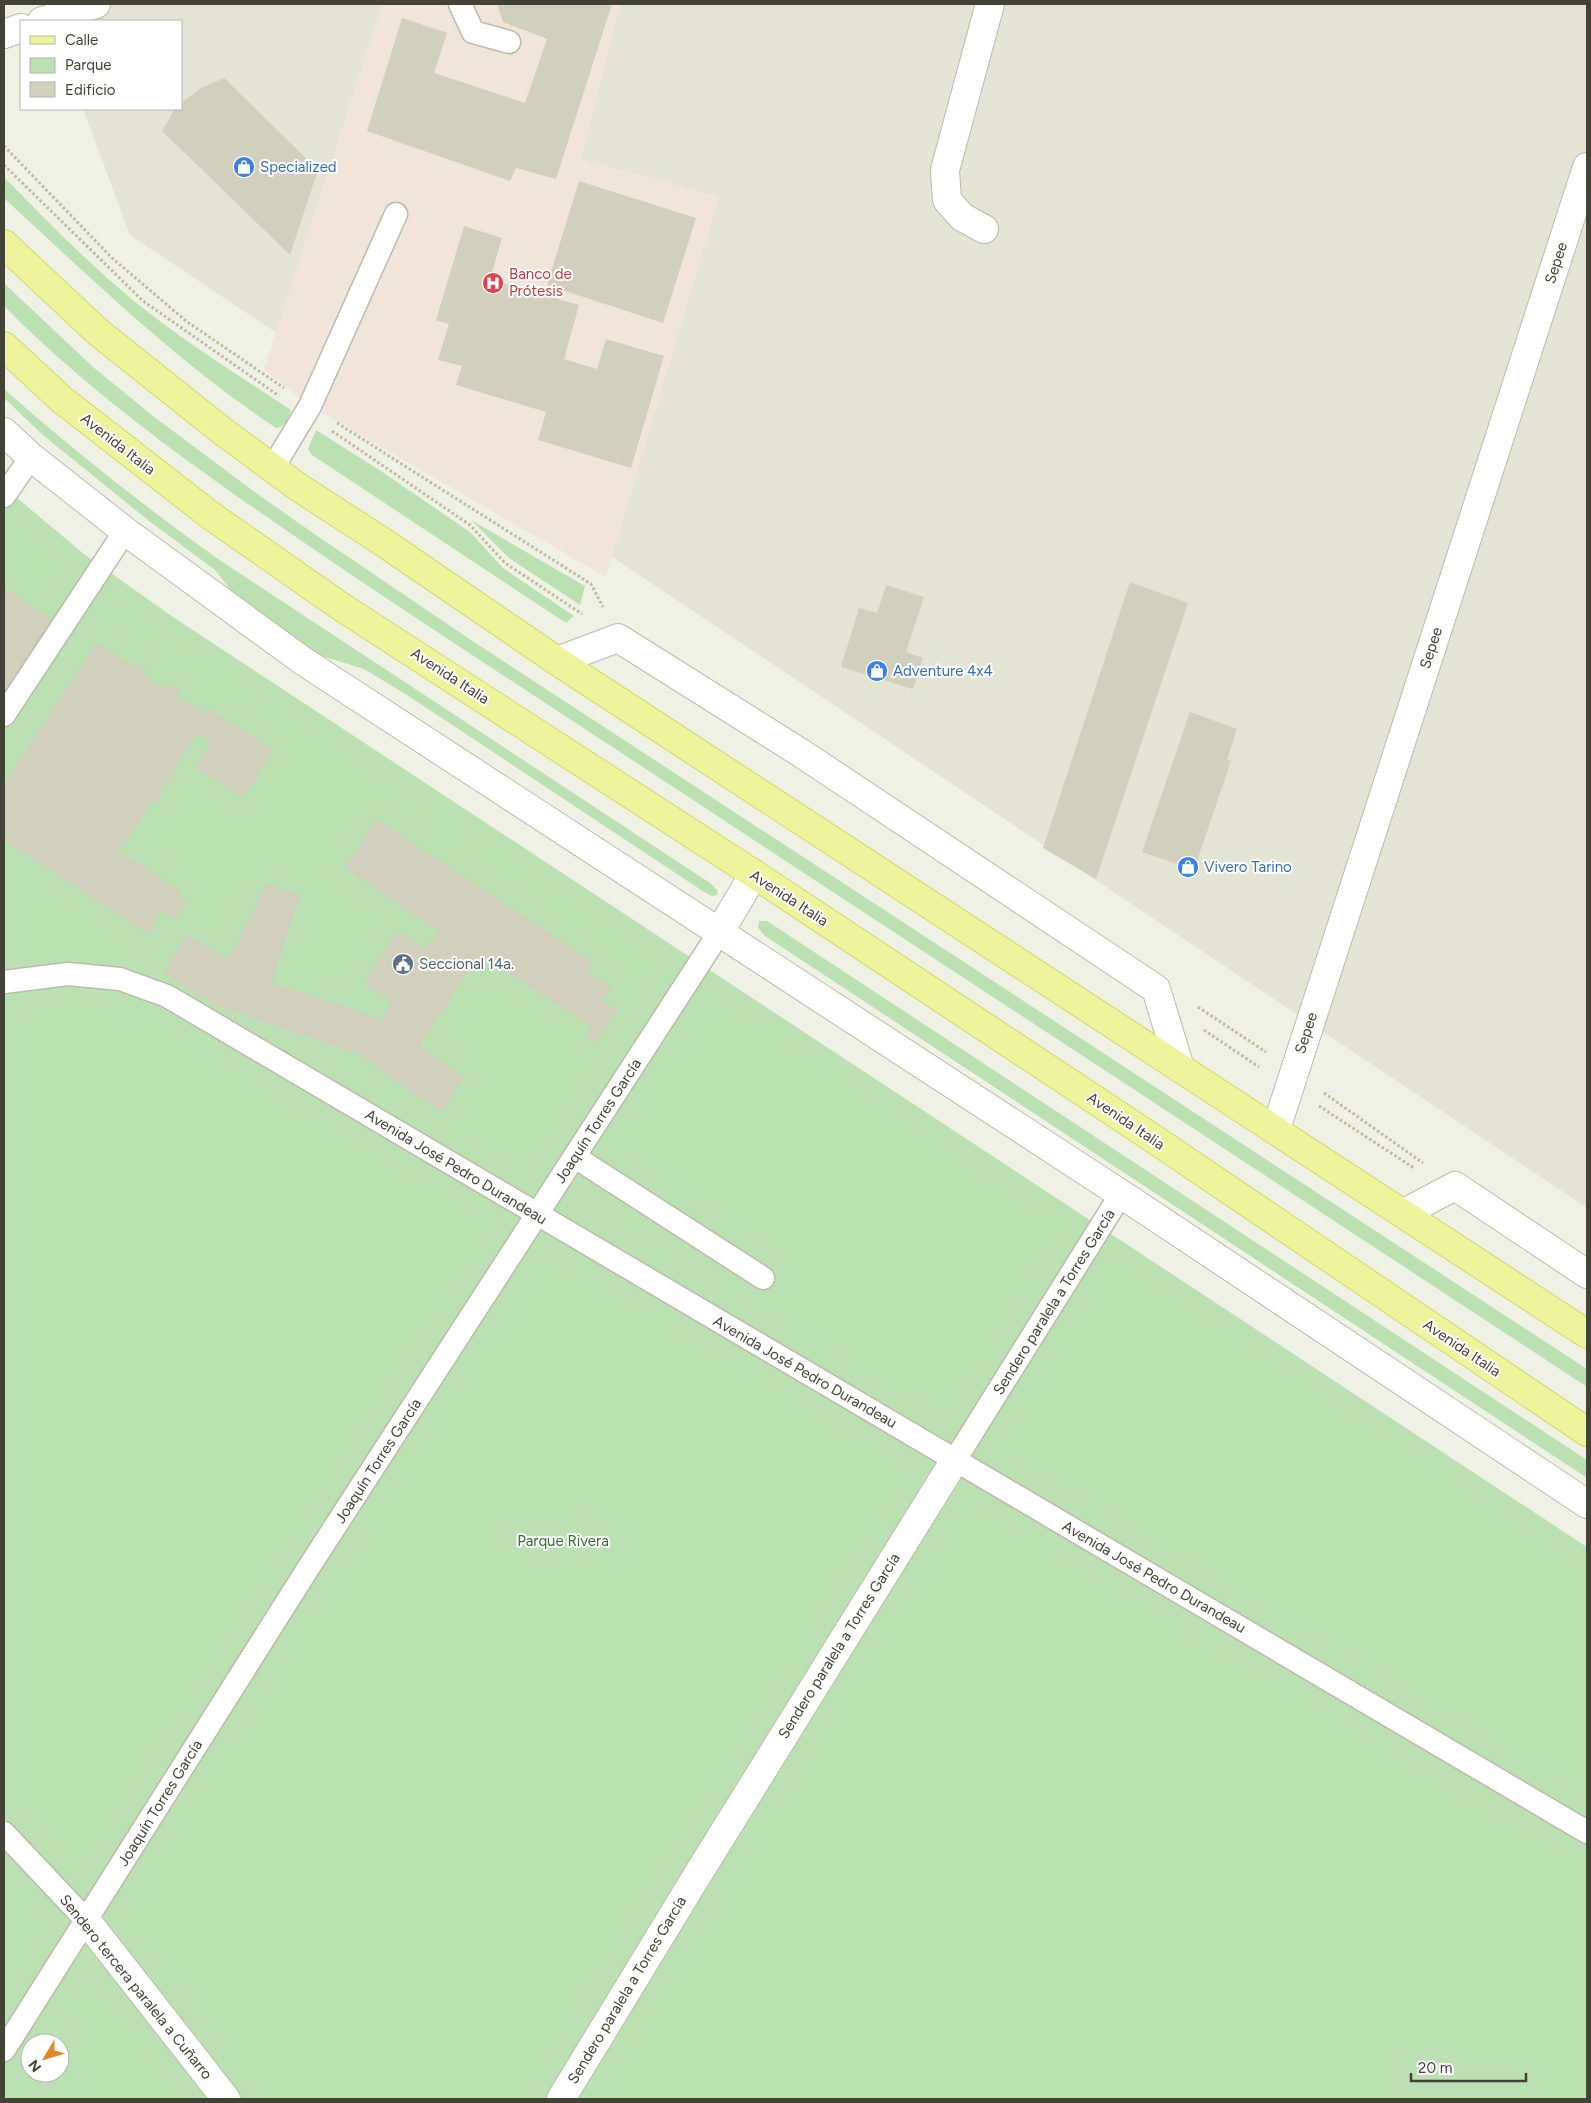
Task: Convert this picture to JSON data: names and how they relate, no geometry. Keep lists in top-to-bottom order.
{
  "streets": {
    "main road": ["Avenida Italia"],
    "street": [
      "Sepee",
      "Joaquín Torres García",
      "Sendero paralela a Torres García",
      "Sendero tercera paralela a Cuñarro"
    ],
    "lane": ["Avenida José Pedro Durandeau"]
  },
  "crossings": [
    ["Avenida Italia", "Joaquín Torres García"],
    ["Joaquín Torres García", "Avenida José Pedro Durandeau"],
    ["Joaquín Torres García", "Sendero tercera paralela a Cuñarro"],
    ["Avenida José Pedro Durandeau", "Sendero paralela a Torres García"]
  ],
  "parks": ["Parque Rivera"],
  "places": {
    "shop": ["Specialized", "Adventure 4x4", "Vivero Tarino"],
    "hospital": ["Banco de Prótesis"],
    "public building": ["Seccional 14a."]
  },
  "legend": ["Calle", "Parque", "Edificio"],
  "scale_bar": "20 m",
  "north": "bottom left"
}
